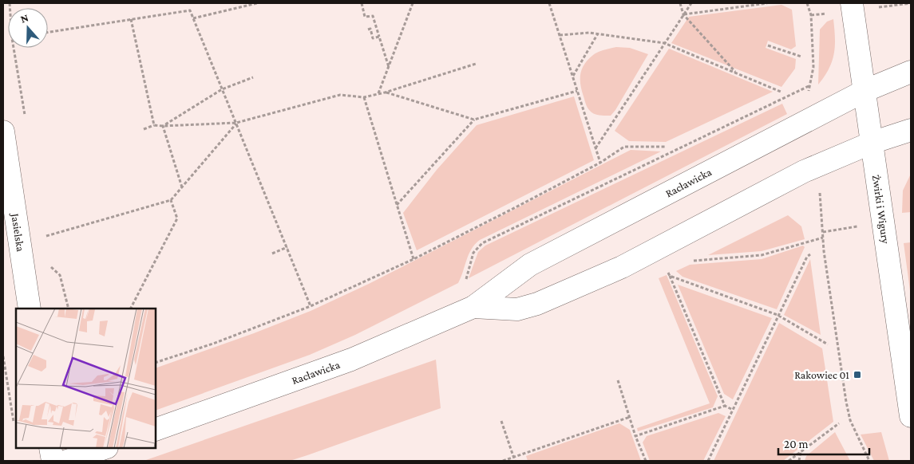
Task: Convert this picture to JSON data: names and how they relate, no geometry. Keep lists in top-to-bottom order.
{
  "streets": {
    "street": ["Racławicka", "Żwirki i Wigury", "Jasielska"]
  },
  "crossings": [
    ["Racławicka", "Żwirki i Wigury"]
  ],
  "places": {
    "transit": ["Rakowiec 01"]
  },
  "scale_bar": "20 m",
  "north": "top"
}
